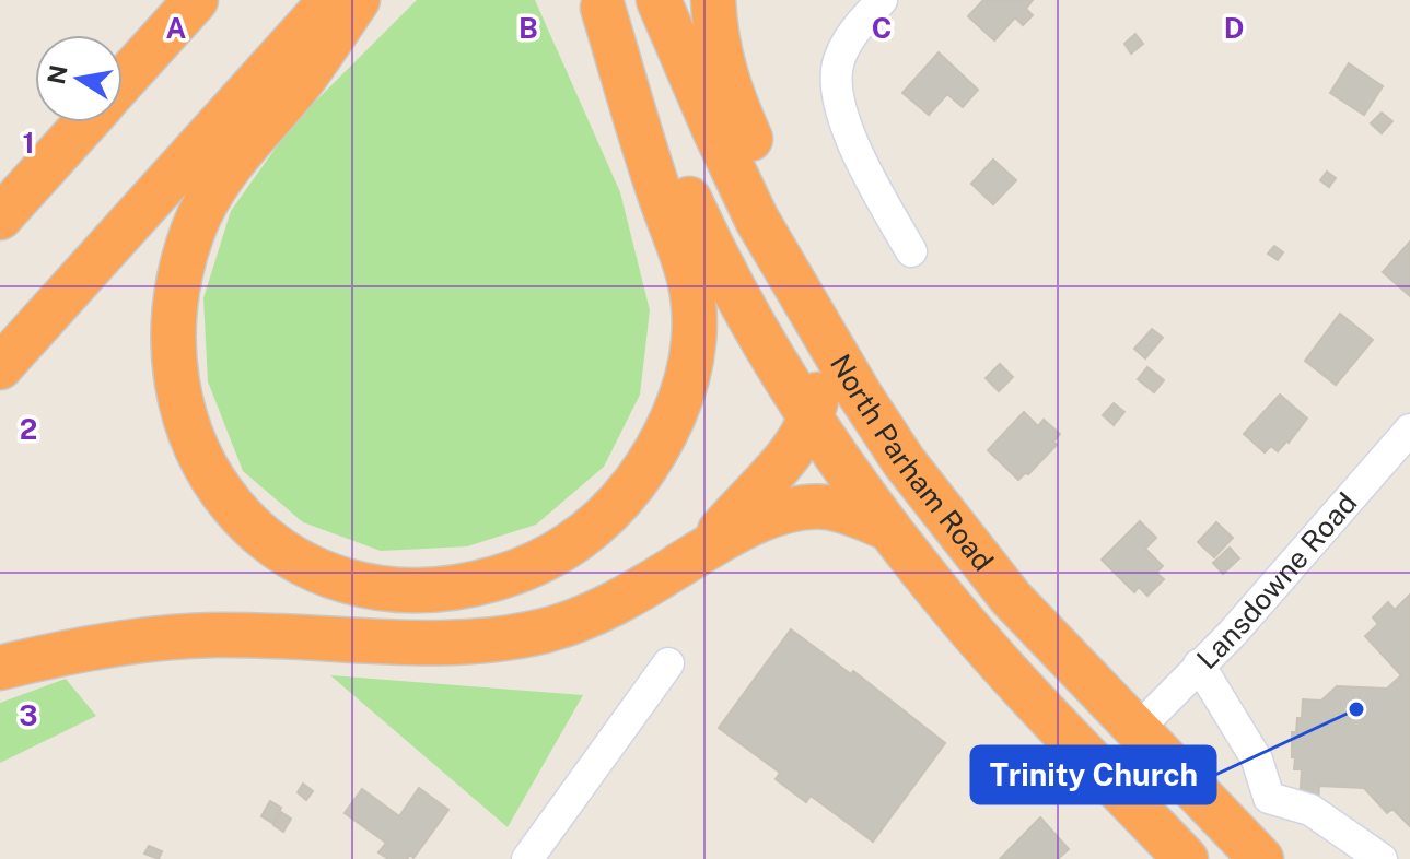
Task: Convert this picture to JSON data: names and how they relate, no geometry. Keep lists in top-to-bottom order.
{
  "streets": {
    "highway": ["North Parham Road"],
    "street": ["Lansdowne Road"]
  },
  "crossings": [
    ["North Parham Road", "Lansdowne Road"]
  ],
  "places": ["Trinity Church"],
  "north": "left",
  "grid": {
    "columns": [
      "A",
      "B",
      "C",
      "D"
    ],
    "rows": ["1", "2", "3"]
  }
}
